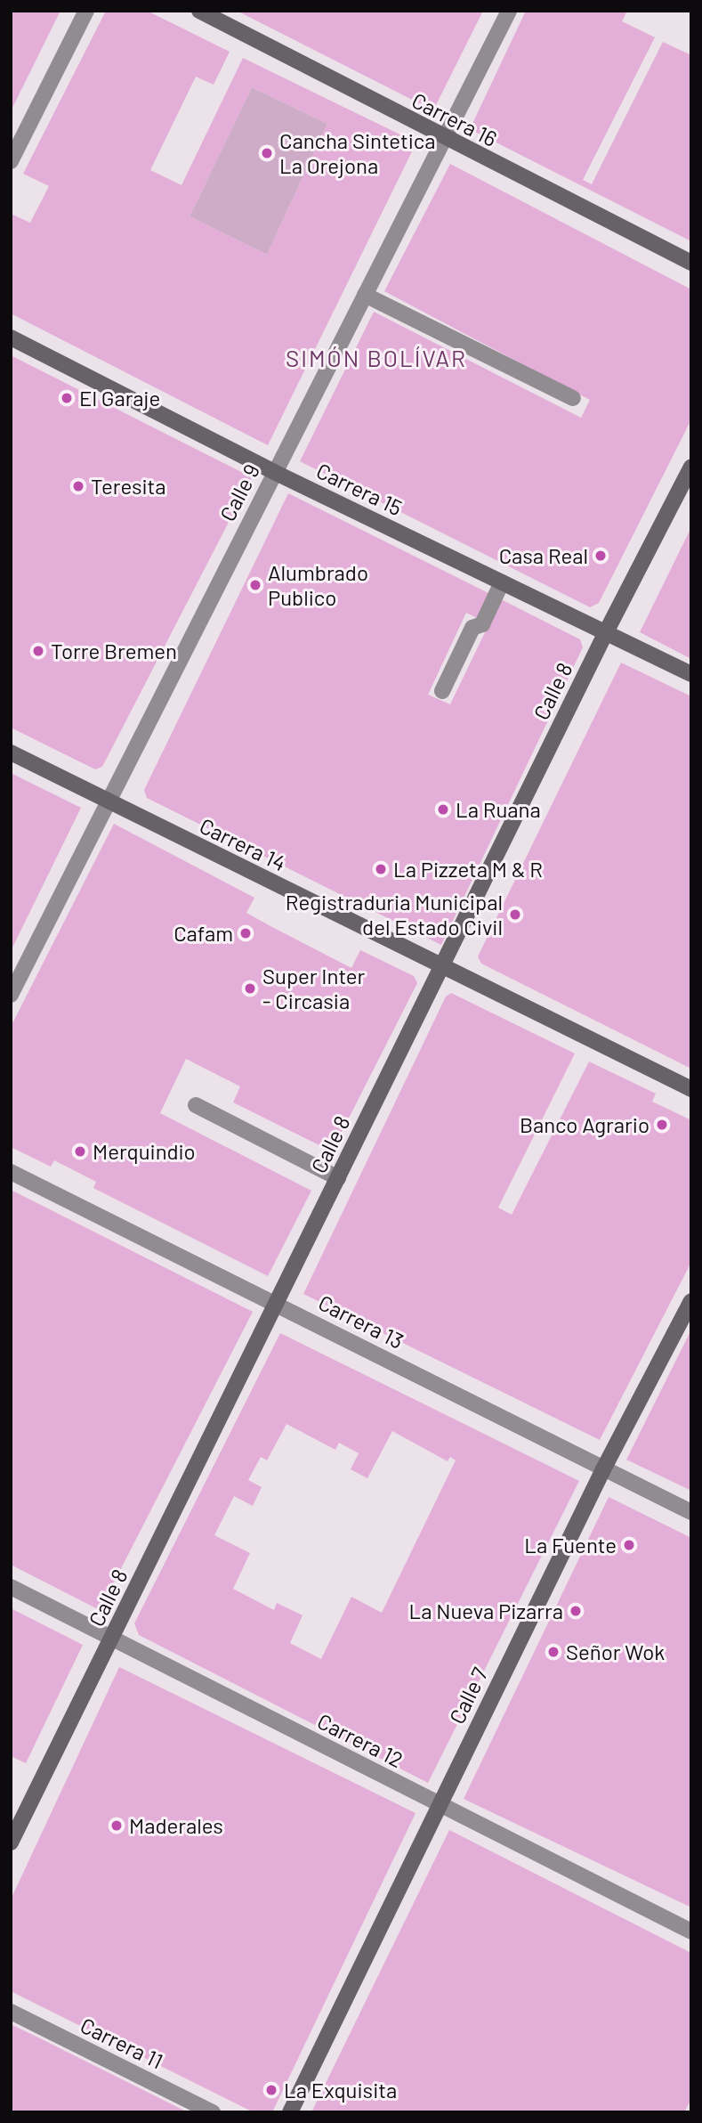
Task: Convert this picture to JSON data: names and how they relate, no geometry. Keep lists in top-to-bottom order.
{
  "streets": {
    "main road": [
      "Carrera 16",
      "Carrera 15",
      "Calle 8",
      "Carrera 14",
      "Calle 7"
    ],
    "street": [
      "Calle 9",
      "Carrera 13",
      "Carrera 12",
      "Carrera 11"
    ]
  },
  "crossings": [
    ["Carrera 16", "Calle 9"],
    ["Carrera 15", "Calle 9"],
    ["Carrera 15", "Calle 8"],
    ["Calle 9", "Carrera 14"],
    ["Calle 8", "Carrera 14"],
    ["Calle 8", "Carrera 13"],
    ["Calle 8", "Carrera 12"],
    ["Carrera 13", "Calle 7"],
    ["Calle 7", "Carrera 12"]
  ],
  "districts": ["SIMÓN BOLÍVAR"],
  "places": [
    "Cancha Sintetica La Orejona",
    "El Garaje",
    "Teresita",
    "Casa Real",
    "Alumbrado Publico",
    "Torre Bremen",
    "La Ruana",
    "La Pizzeta M & R",
    "Registraduria Municipal del Estado Civil",
    "Cafam",
    "Super Inter - Circasia",
    "Banco Agrario",
    "Merquindio",
    "La Fuente",
    "La Nueva Pizarra",
    "Señor Wok",
    "Maderales",
    "La Exquisita"
  ]
}
